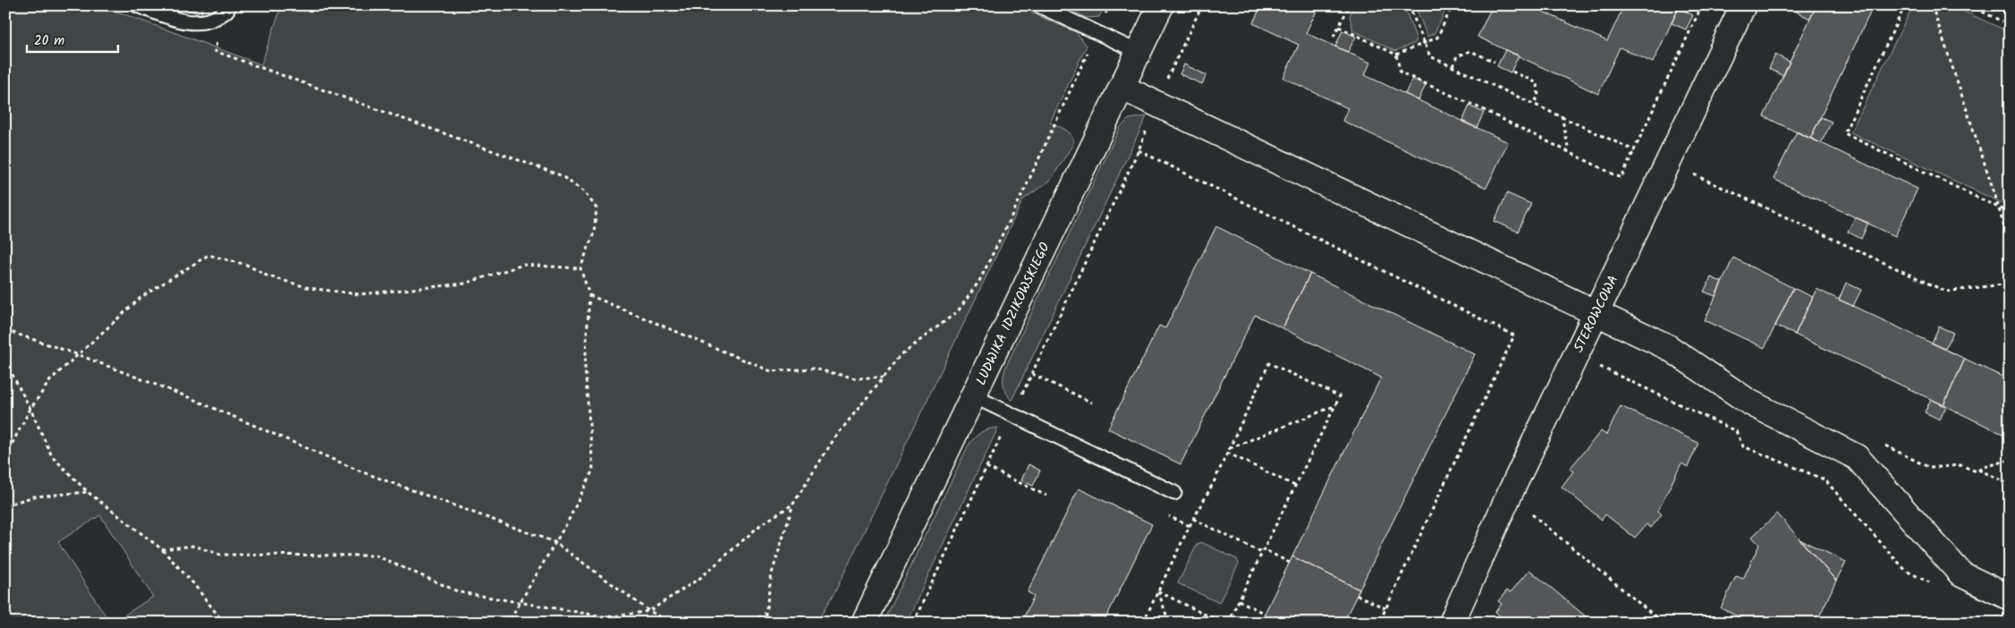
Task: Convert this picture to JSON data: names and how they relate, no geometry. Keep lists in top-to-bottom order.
{
  "streets": {
    "street": ["LUDWIKA IDZIKOWSKIEGO", "STEROWCOWA"]
  },
  "scale_bar": "20 m"
}
